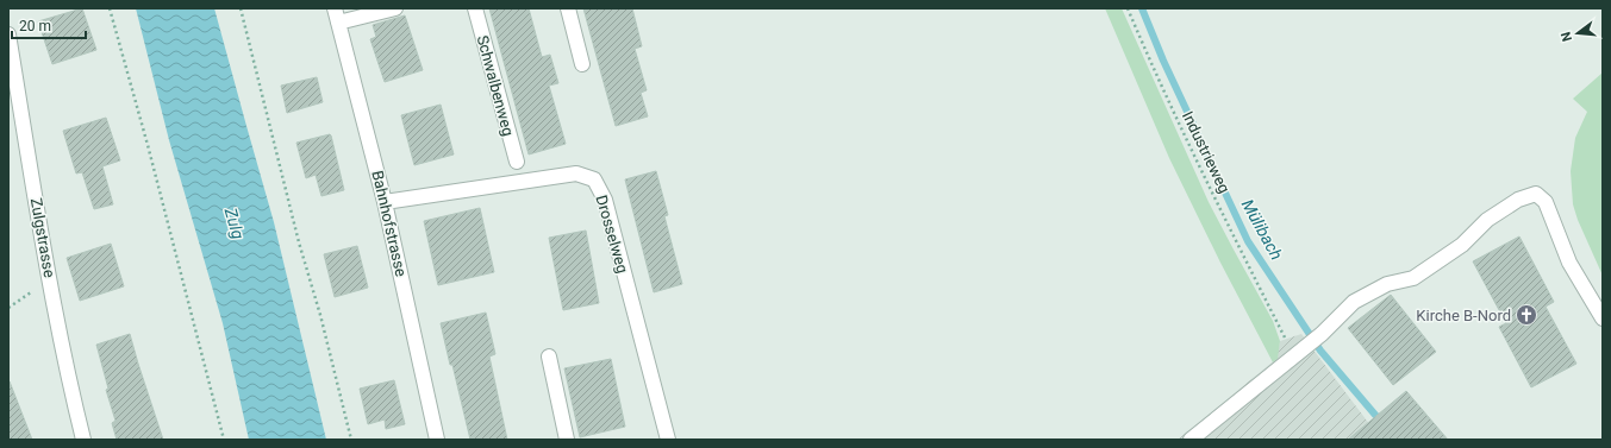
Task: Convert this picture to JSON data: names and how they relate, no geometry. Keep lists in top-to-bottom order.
{
  "streets": {
    "street": [
      "Schwalbenweg",
      "Bahnhofstrasse",
      "Drosselweg",
      "Zulgstrasse"
    ],
    "path": ["Industrieweg"]
  },
  "crossings": [
    ["Bahnhofstrasse", "Drosselweg"]
  ],
  "water": ["Zulg", "Mülibach"],
  "places": {
    "church": ["Kirche B-Nord"]
  },
  "scale_bar": "20 m",
  "north": "left"
}
